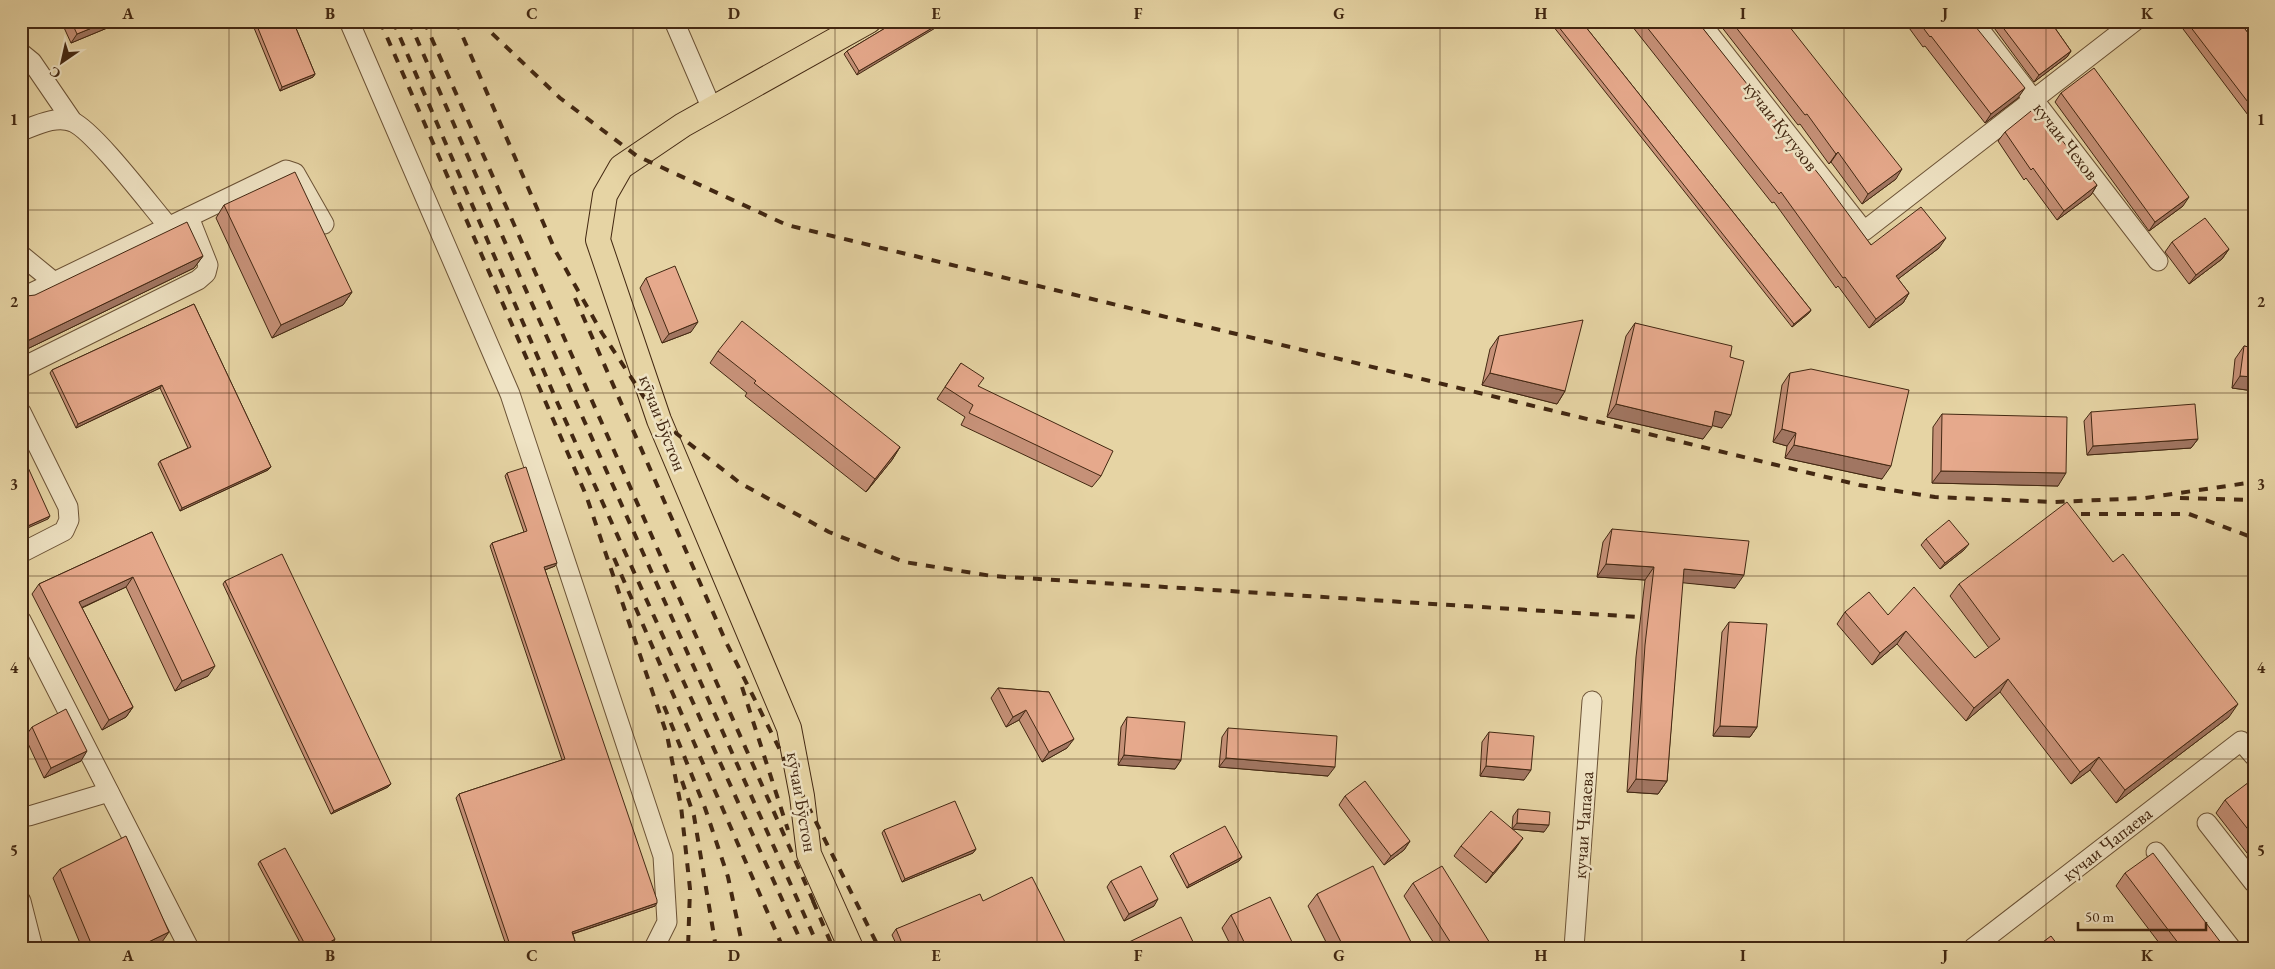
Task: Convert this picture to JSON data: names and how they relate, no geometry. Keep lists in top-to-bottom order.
{
  "streets": {
    "main road": ["кӯчаи Бӯстон"],
    "street": ["кӯчаи Кутузов", "кучаи Чехов", "кучаи Чапаева"]
  },
  "crossings": [
    ["кӯчаи Кутузов", "кучаи Чехов"]
  ],
  "scale_bar": "50 m",
  "north": "bottom left",
  "grid": {
    "columns": [
      "A",
      "B",
      "C",
      "D",
      "E",
      "F",
      "G",
      "H",
      "I",
      "J",
      "K"
    ],
    "rows": [
      "1",
      "2",
      "3",
      "4",
      "5"
    ]
  }
}
